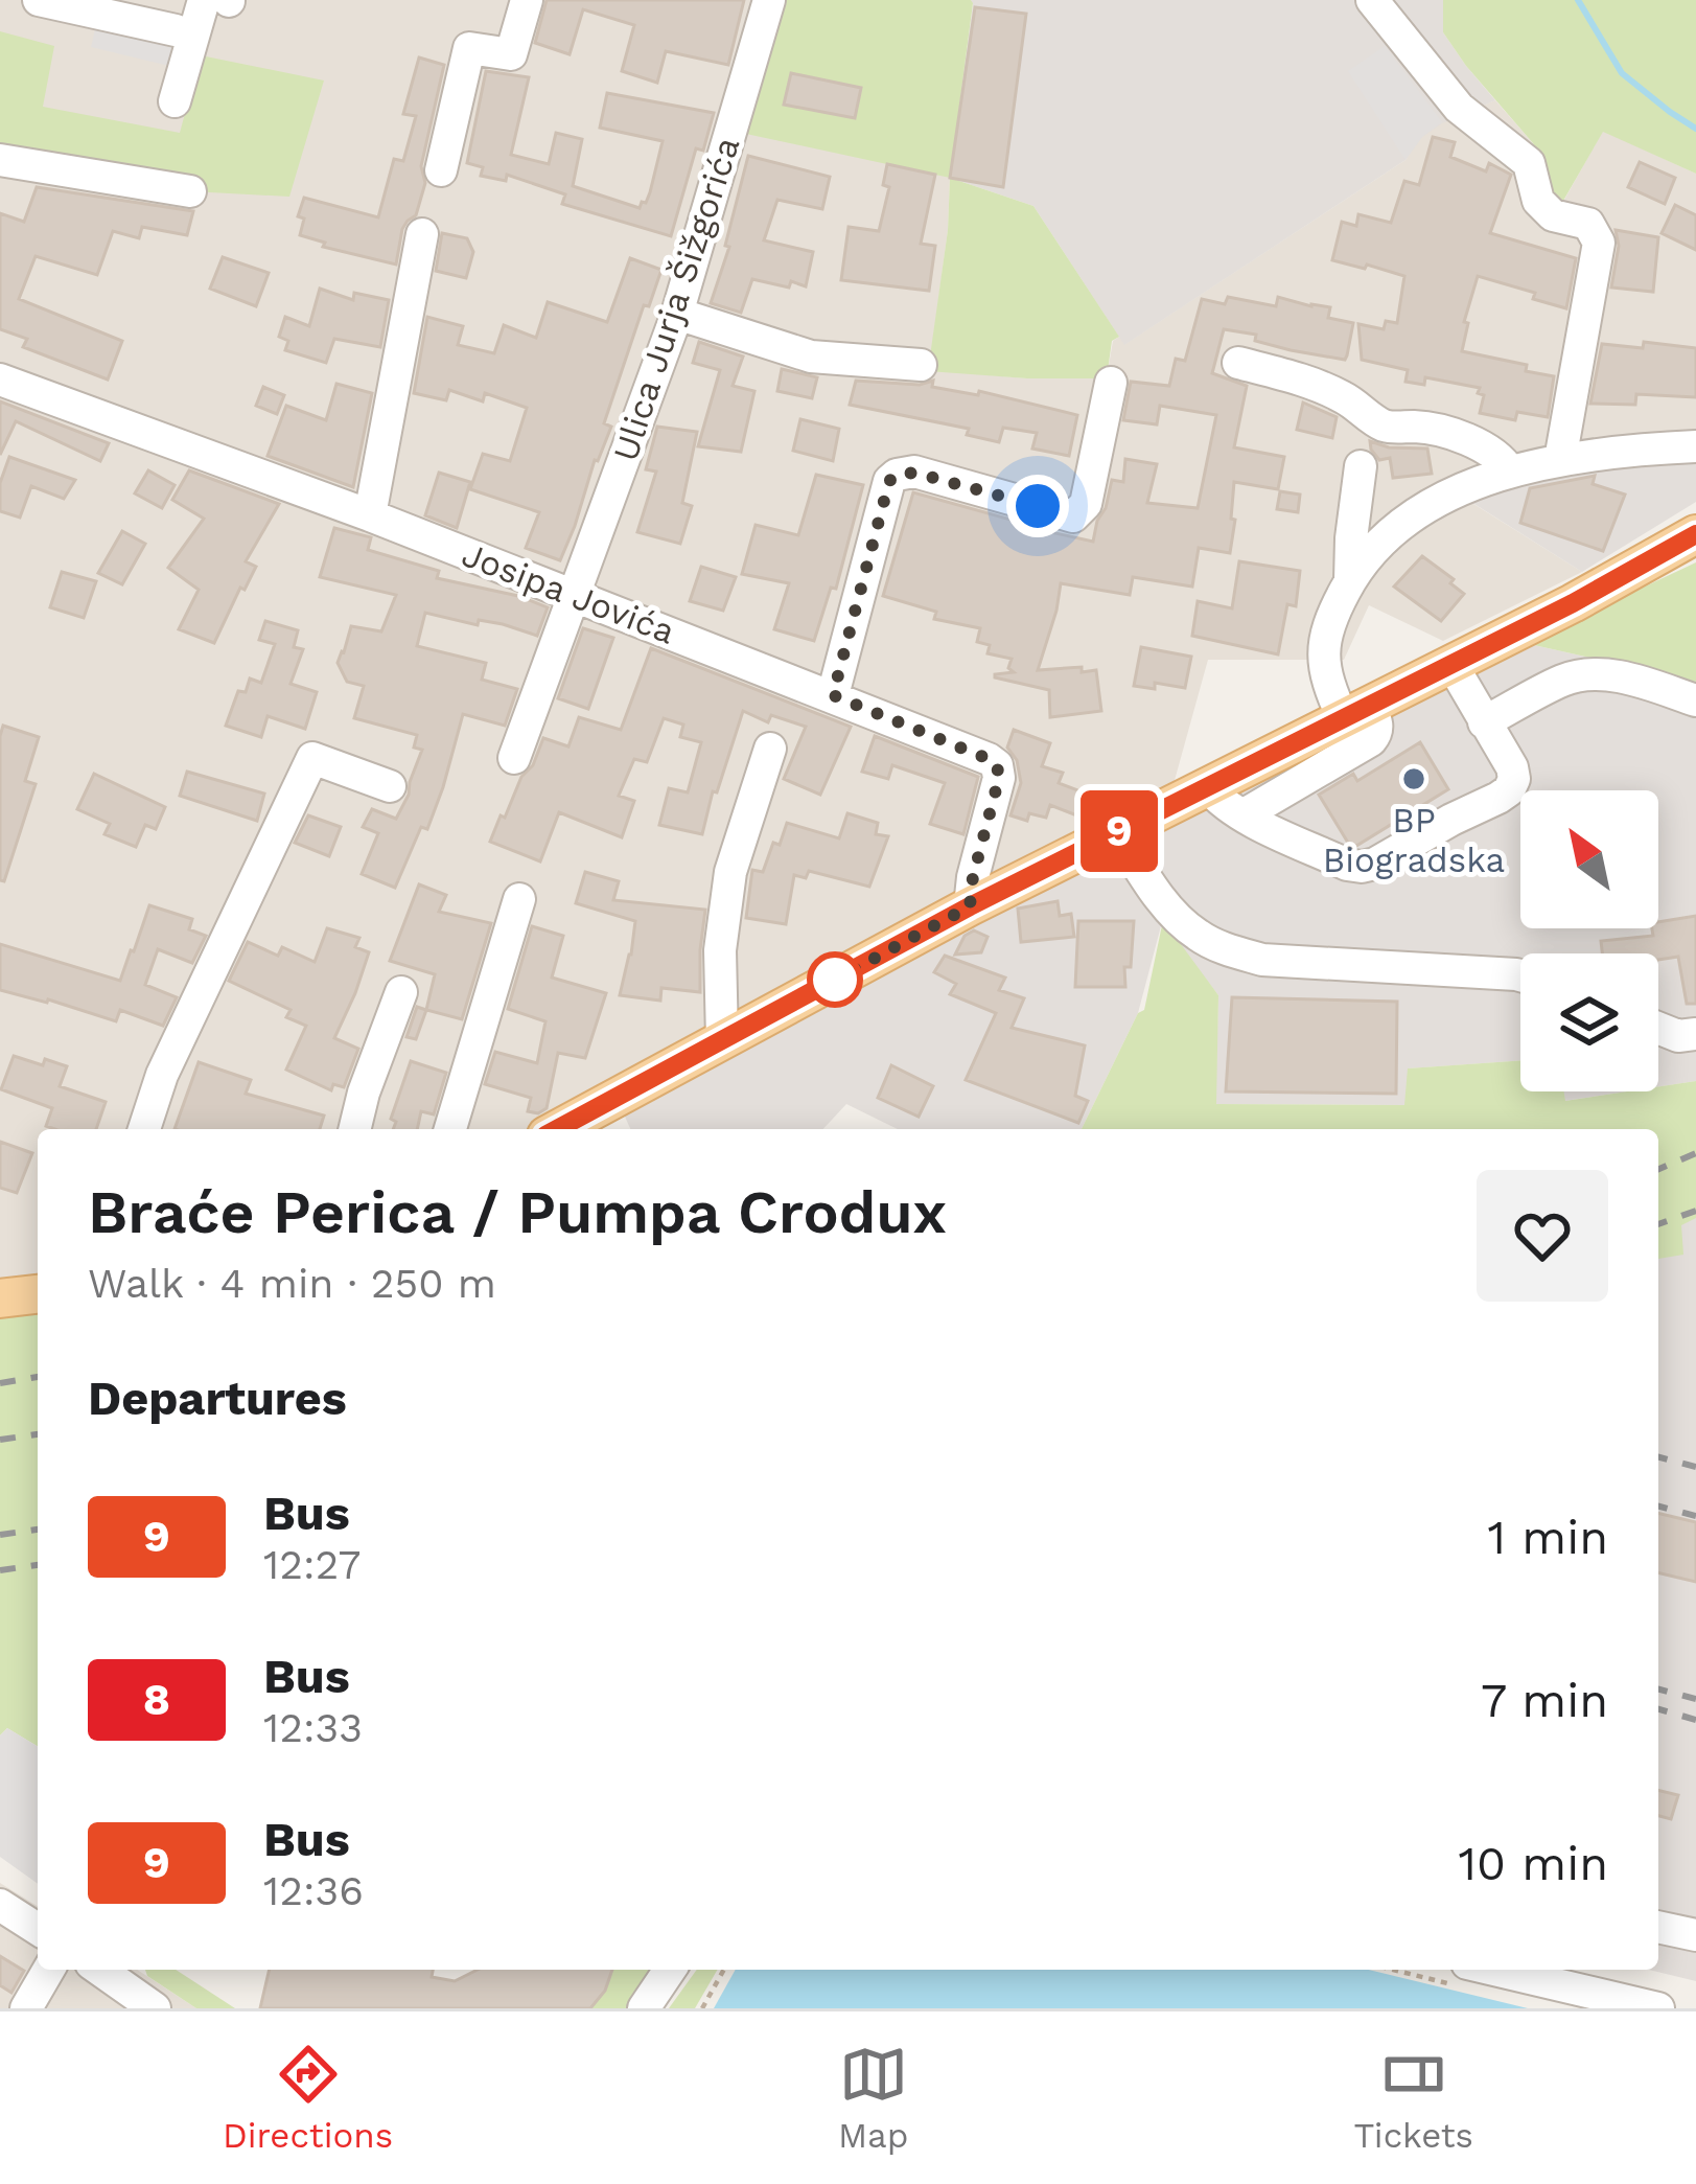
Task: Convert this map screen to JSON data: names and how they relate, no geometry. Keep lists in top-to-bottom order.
{
  "streets": {
    "street": ["Ulica Jurja Šižgorića", "Josipa Jovića"]
  },
  "crossings": [
    ["Ulica Jurja Šižgorića", "Josipa Jovića"]
  ],
  "places": ["BP Biogradska"],
  "lines": ["bus line 9"],
  "north": "top left",
  "page": {
    "on_map": "9",
    "heading": [
      ["Braće Perica / Pumpa Crodux", "Walk · 4 min · 250 m"],
      "Departures"
    ],
    "list": [
      {
        "mark": "9",
        "name": "Bus",
        "note": "12:27",
        "value": "1 min"
      },
      {
        "mark": "8",
        "name": "Bus",
        "note": "12:33",
        "value": "7 min"
      },
      {
        "mark": "9",
        "name": "Bus",
        "note": "12:36",
        "value": "10 min"
      }
    ],
    "tabs": ["Directions", "Map", "Tickets"]
  }
}
